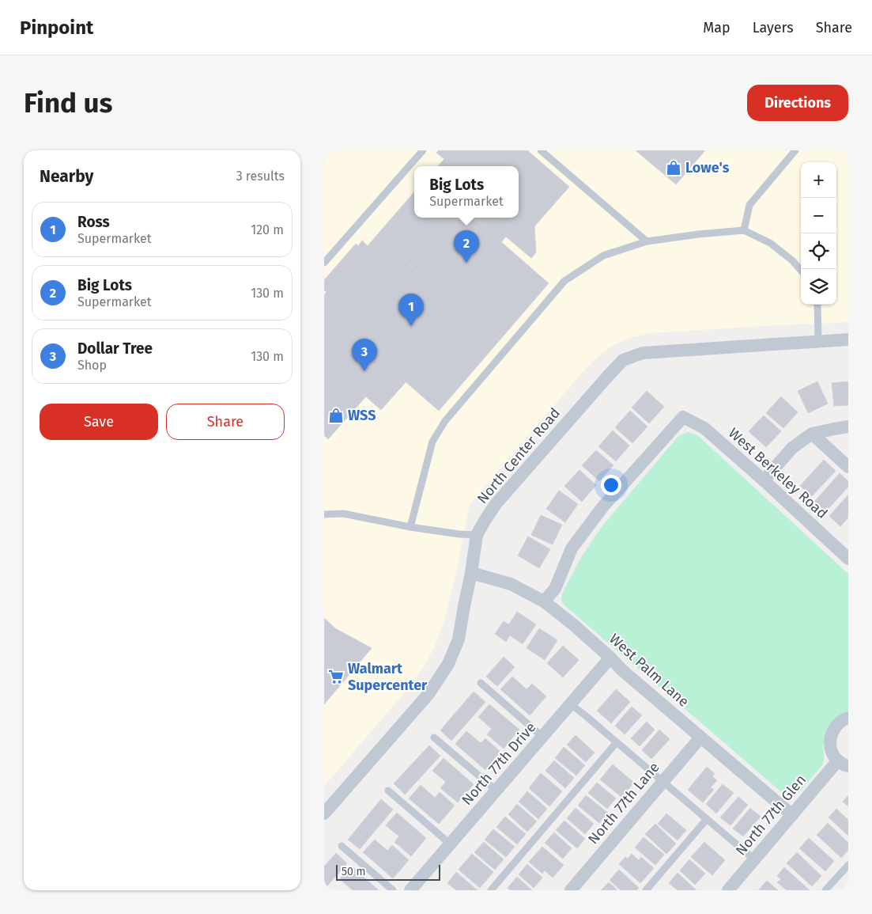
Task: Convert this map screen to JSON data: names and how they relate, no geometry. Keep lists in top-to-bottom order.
{
  "streets": {
    "street": [
      "North Center Road",
      "West Berkeley Road",
      "West Palm Lane",
      "North 77th Drive",
      "North 77th Lane",
      "North 77th Glen"
    ]
  },
  "crossings": [
    ["North Center Road", "West Palm Lane"],
    ["West Berkeley Road", "West Palm Lane"],
    ["West Palm Lane", "North 77th Drive"],
    ["West Palm Lane", "North 77th Lane"],
    ["West Palm Lane", "North 77th Glen"]
  ],
  "places": {
    "shop": ["Lowe's", "WSS"],
    "supermarket": ["Walmart Supercenter"]
  },
  "scale_bar": "50 m",
  "page": {
    "header": "Pinpoint",
    "nav": ["Map", "Layers", "Share"],
    "buttons": [
      "Directions",
      ["Save", "Share"]
    ],
    "title": "Find us",
    "heading": ["Nearby", "3 results"],
    "map_buttons": ["+", "−"],
    "popup": ["Big Lots", "Supermarket"],
    "list": [
      {
        "mark": "1",
        "name": "Ross",
        "note": "Supermarket",
        "value": "120 m"
      },
      {
        "mark": "2",
        "name": "Big Lots",
        "note": "Supermarket",
        "value": "130 m"
      },
      {
        "mark": "3",
        "name": "Dollar Tree",
        "note": "Shop",
        "value": "130 m"
      }
    ],
    "pins": ["2", "1", "3"],
    "scale": "50 m"
  }
}
